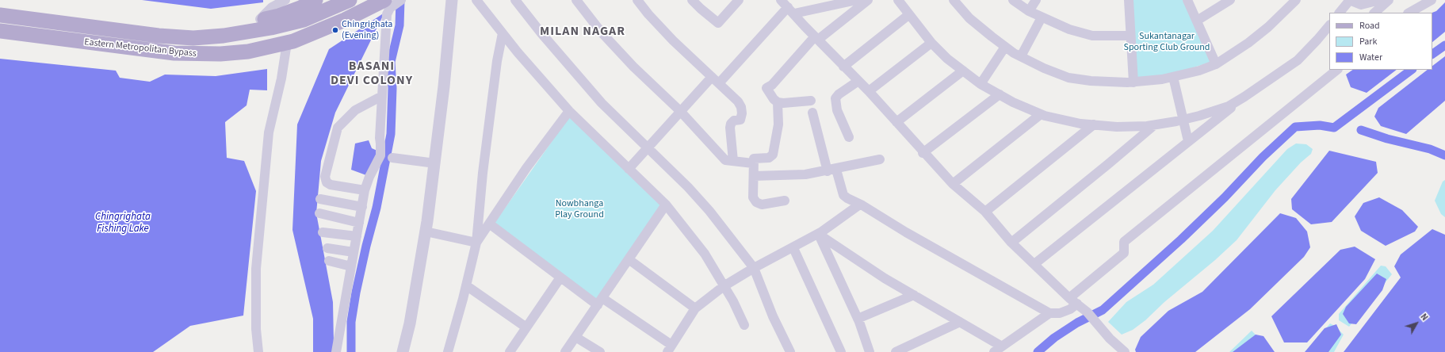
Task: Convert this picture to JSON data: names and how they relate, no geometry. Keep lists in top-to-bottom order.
{
  "streets": {
    "main road": ["Eastern Metropolitan Bypass"]
  },
  "districts": ["MILAN NAGAR", "BASANI DEVI COLONY"],
  "water": ["Chingrighata Fishing Lake"],
  "parks": ["Sukantanagar Sporting Club Ground", "Nowbhanga Play Ground"],
  "places": ["Chingrighata (Evening)"],
  "legend": ["Road", "Park", "Water"],
  "north": "top right"
}
